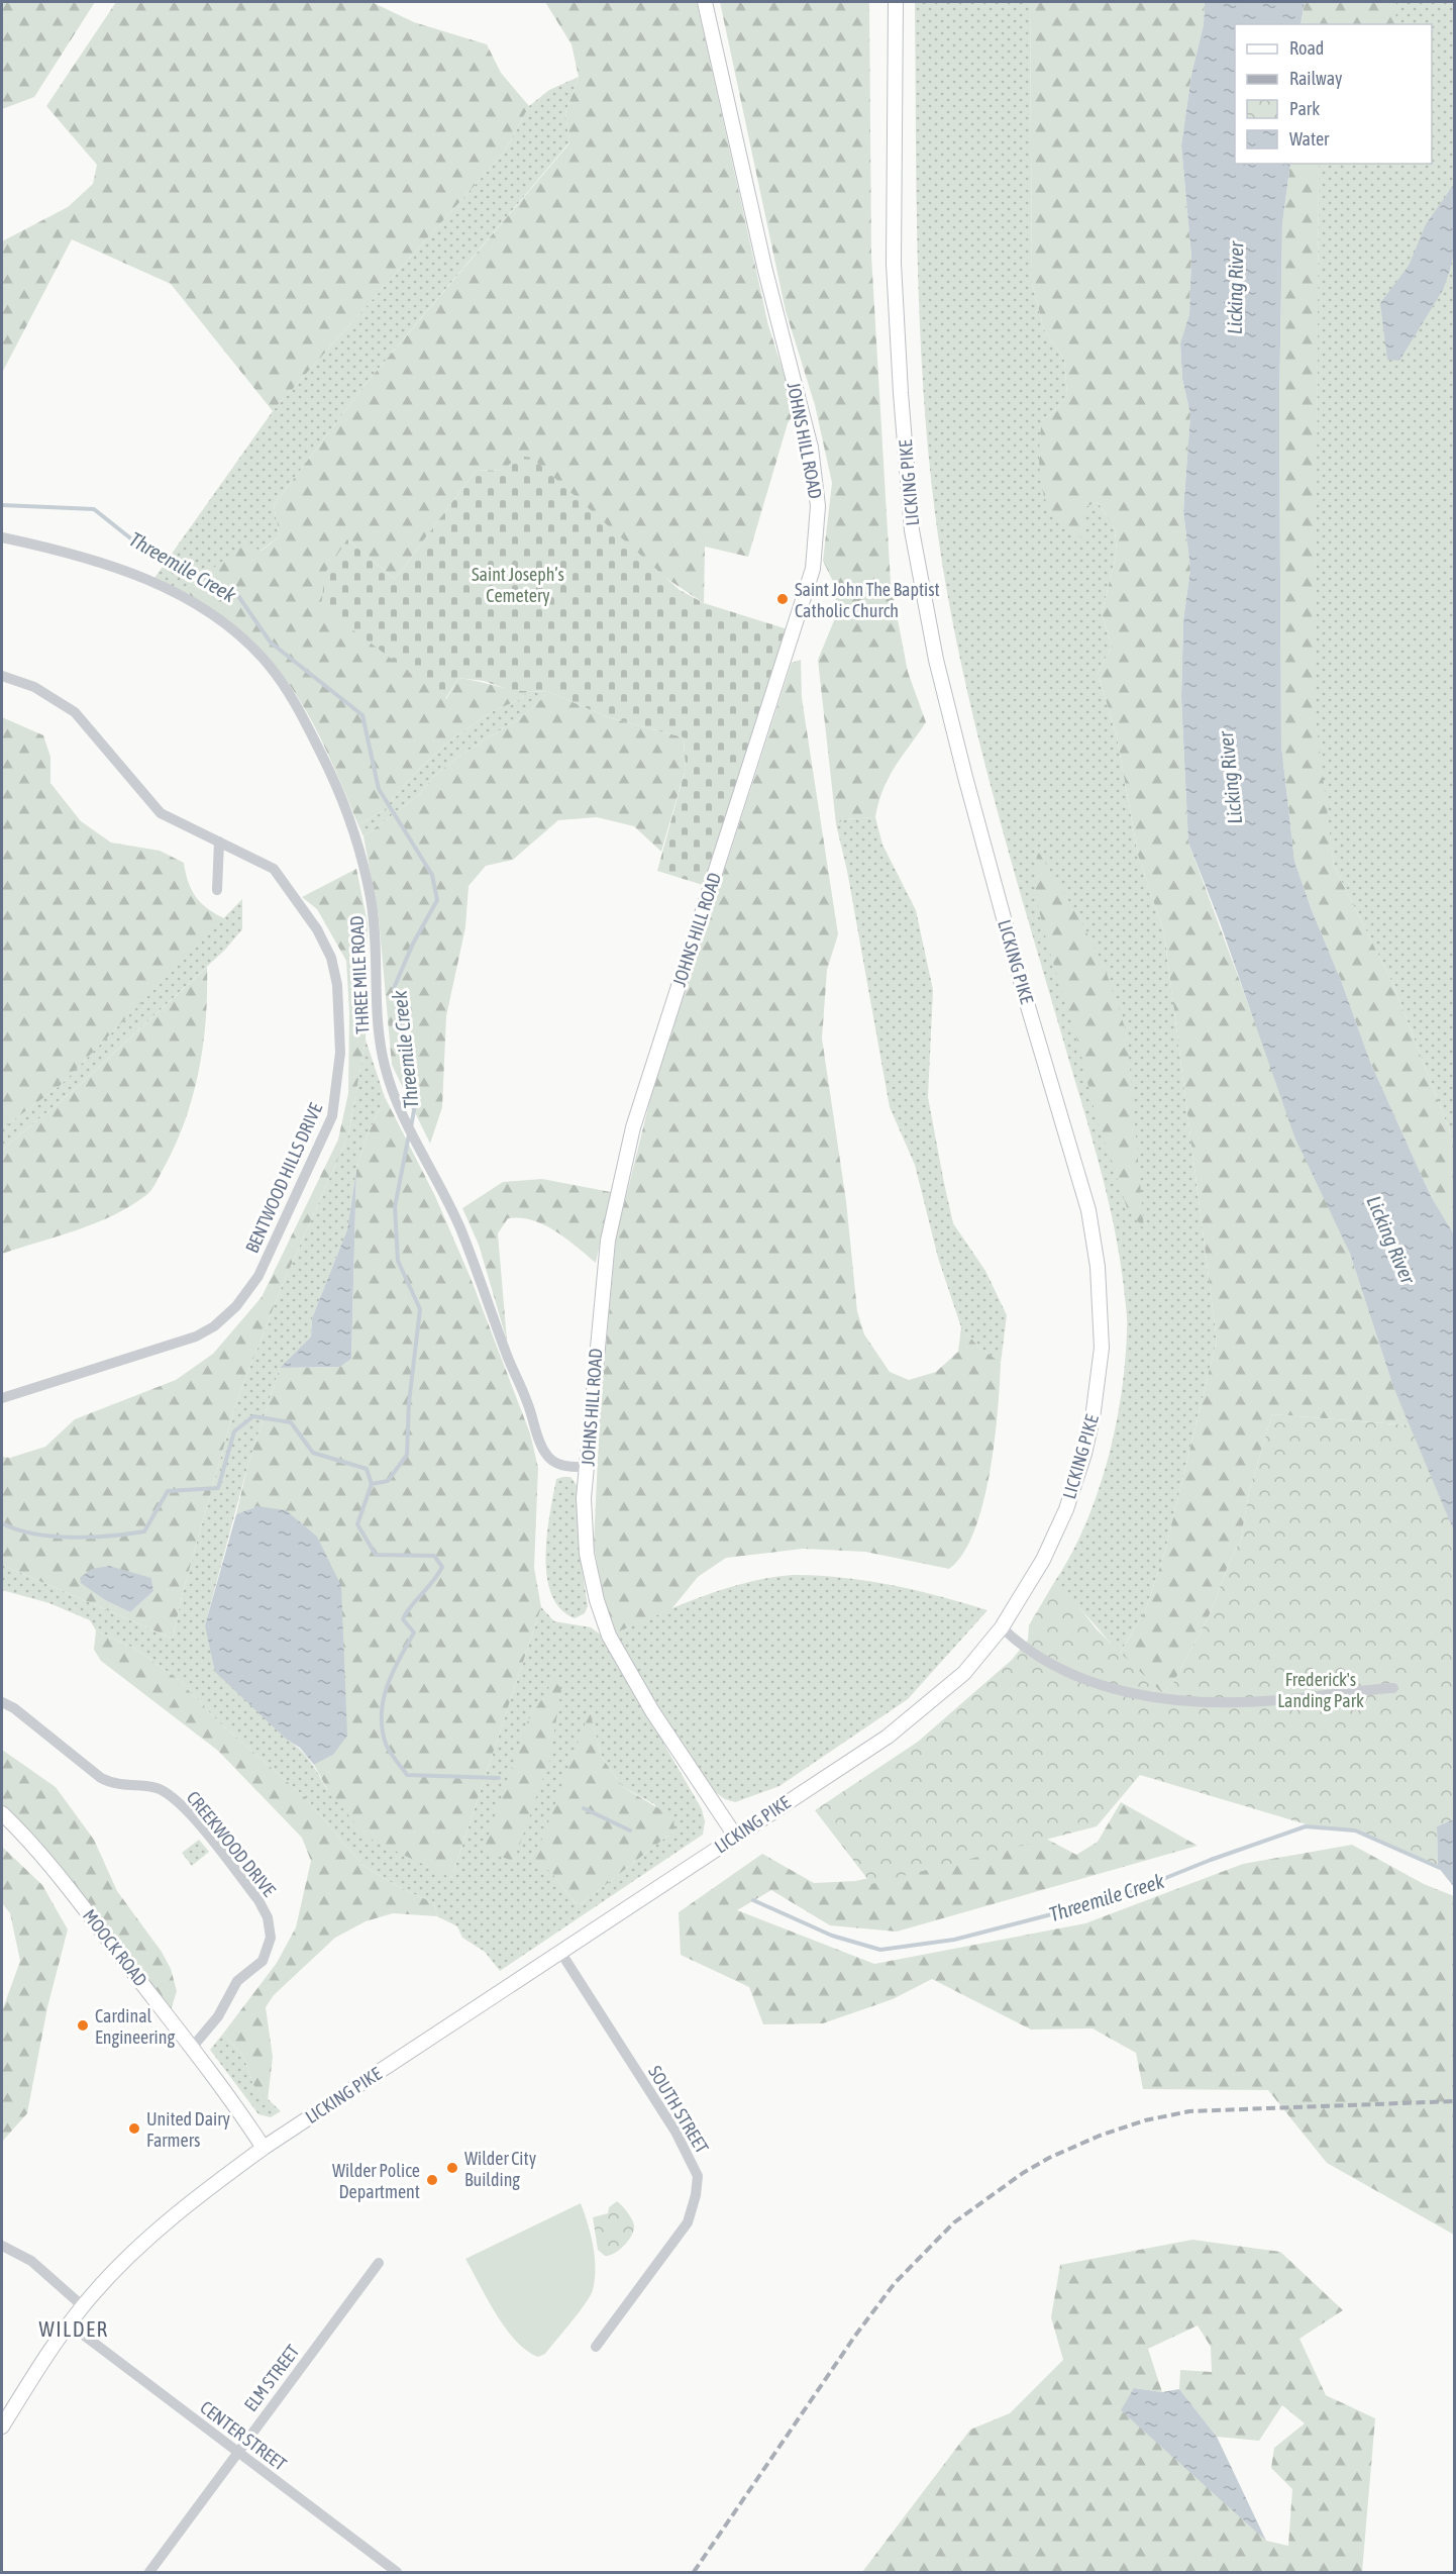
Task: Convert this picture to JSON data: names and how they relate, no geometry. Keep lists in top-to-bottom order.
{
  "streets": {
    "main road": ["JOHNS HILL ROAD", "LICKING PIKE", "MOOCK ROAD"],
    "street": [
      "THREE MILE ROAD",
      "BENTWOOD HILLS DRIVE",
      "CREEKWOOD DRIVE",
      "SOUTH STREET",
      "ELM STREET",
      "CENTER STREET"
    ]
  },
  "crossings": [
    ["JOHNS HILL ROAD", "LICKING PIKE"],
    ["JOHNS HILL ROAD", "THREE MILE ROAD"],
    ["LICKING PIKE", "MOOCK ROAD"],
    ["LICKING PIKE", "SOUTH STREET"],
    ["LICKING PIKE", "CENTER STREET"],
    ["CREEKWOOD DRIVE", "MOOCK ROAD"],
    ["ELM STREET", "CENTER STREET"]
  ],
  "districts": ["WILDER"],
  "water": ["Licking River", "Threemile Creek"],
  "parks": ["Saint Joseph’s Cemetery", "Frederick's Landing Park"],
  "places": [
    "Saint John The Baptist Catholic Church",
    "Cardinal Engineering",
    "United Dairy Farmers",
    "Wilder City Building",
    "Wilder Police Department"
  ],
  "legend": [
    "Road",
    "Railway",
    "Park",
    "Water"
  ]
}
